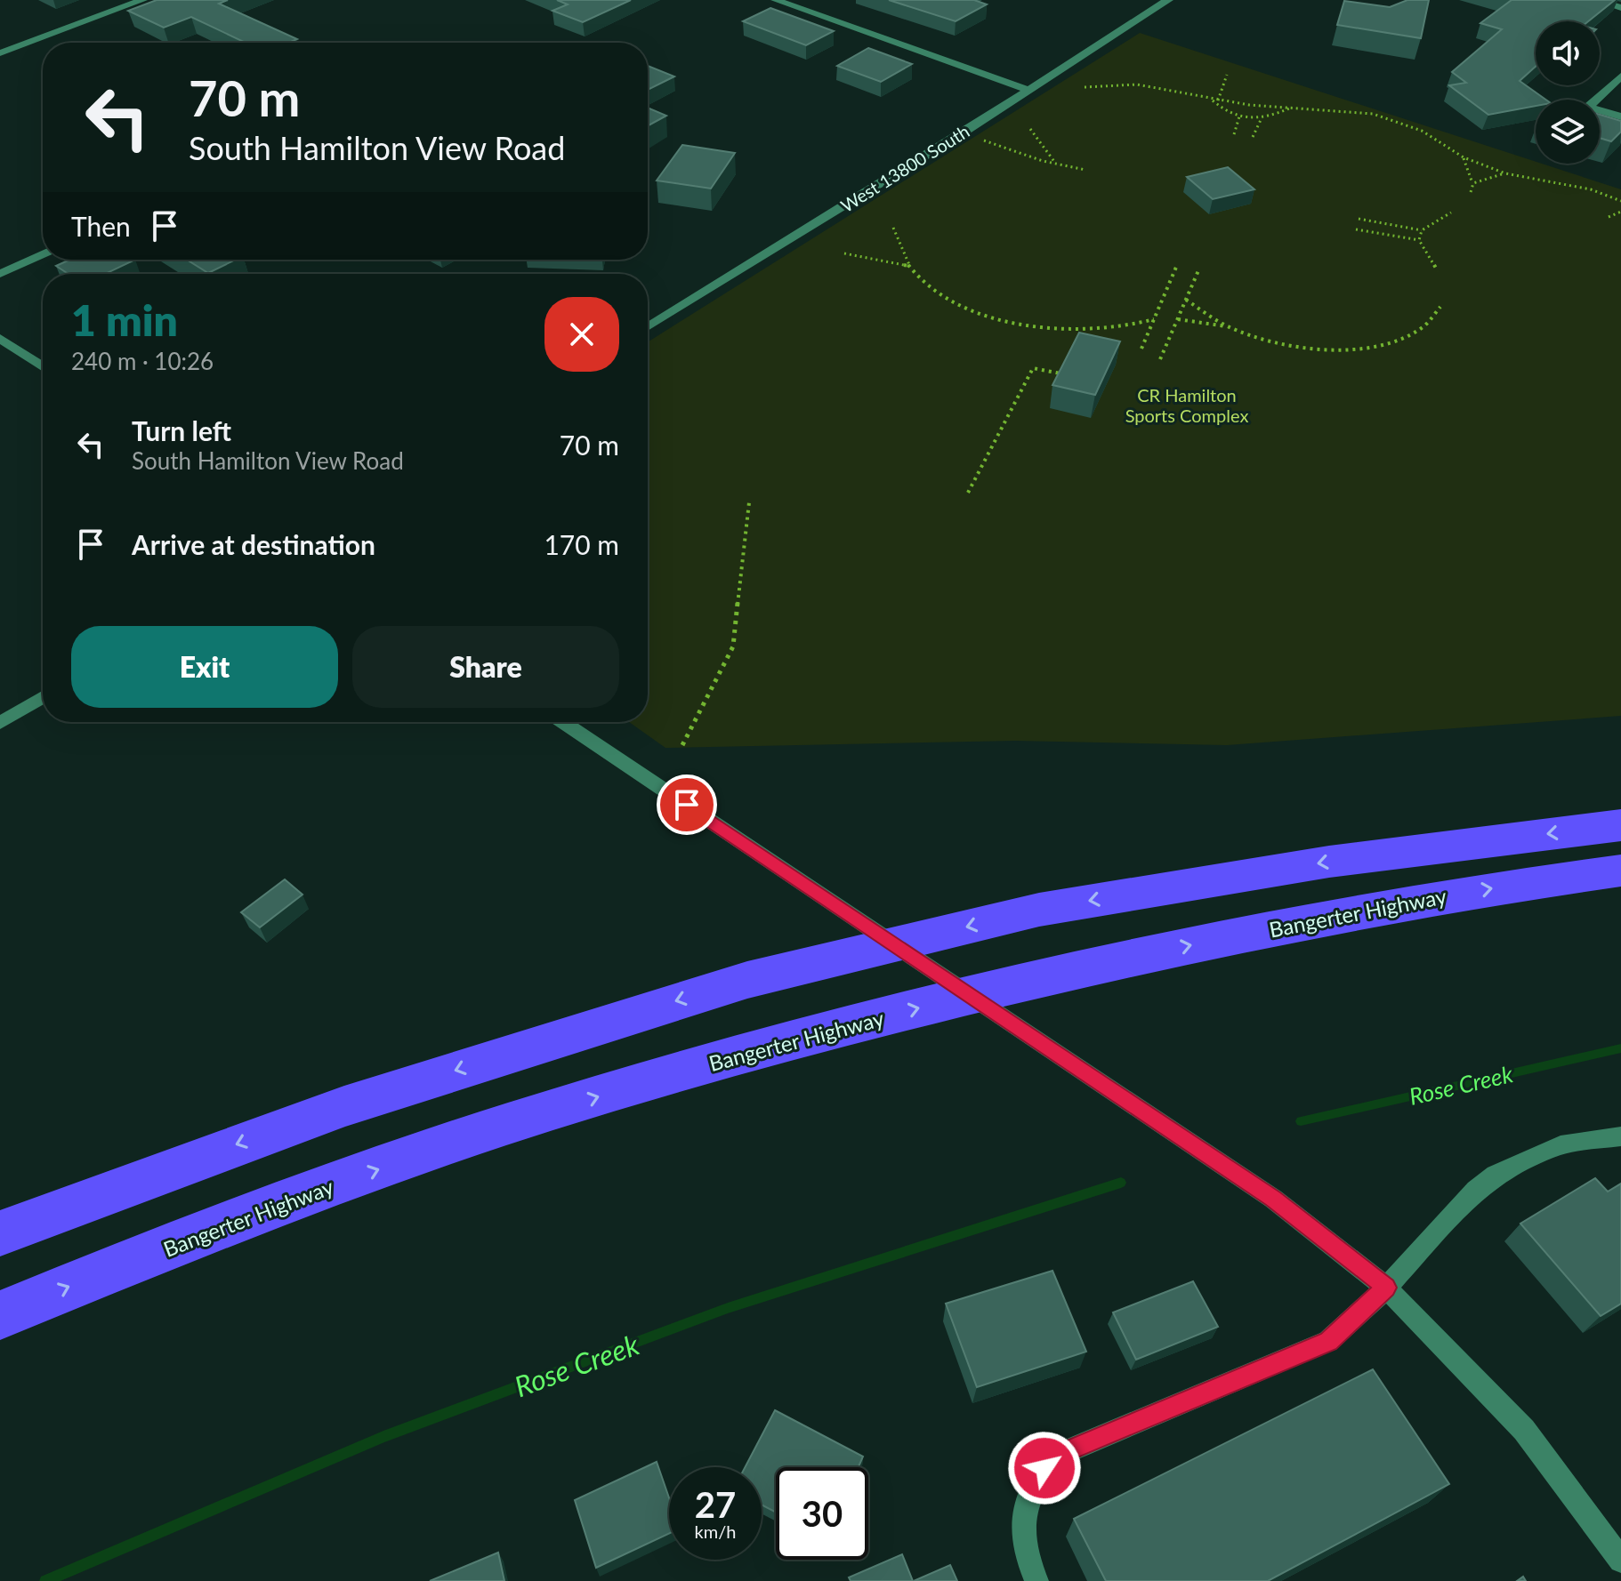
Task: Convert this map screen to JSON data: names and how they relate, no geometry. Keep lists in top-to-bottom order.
{
  "streets": {
    "highway": ["Bangerter Highway"],
    "street": ["West 13800 South"]
  },
  "water": ["Rose Creek"],
  "parks": ["CR Hamilton Sports Complex"],
  "page": {
    "turn": ["70 m", "South Hamilton View Road"],
    "then": "Then",
    "heading": ["1 min", "240 m · 10:26"],
    "list": [
      {
        "name": "Turn left",
        "note": "South Hamilton View Road",
        "value": "70 m"
      },
      {
        "name": "Arrive at destination",
        "value": "170 m"
      }
    ],
    "buttons": ["Exit", "Share"],
    "speed": "27 km/h",
    "limit": "30"
  }
}
